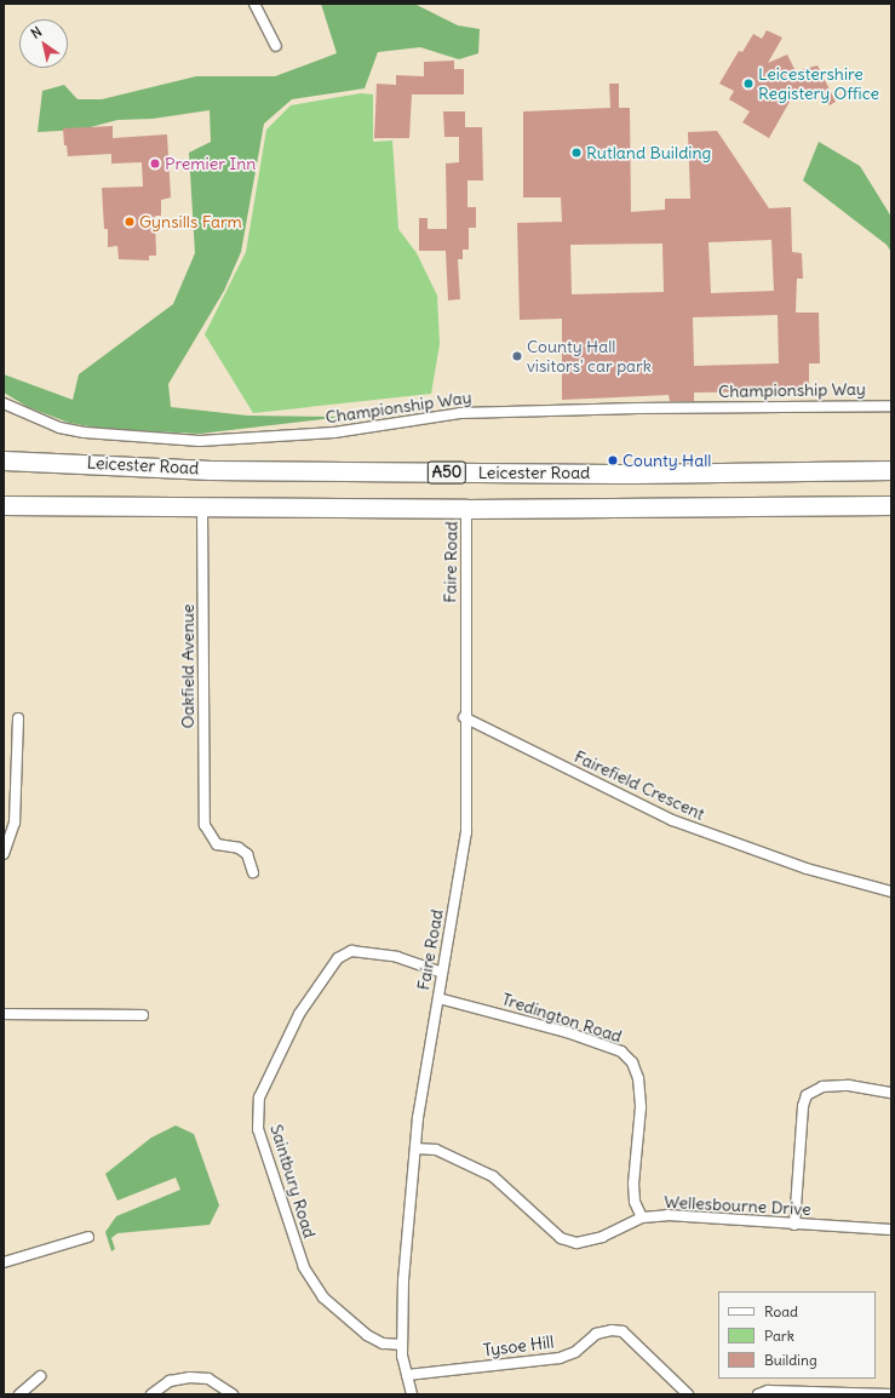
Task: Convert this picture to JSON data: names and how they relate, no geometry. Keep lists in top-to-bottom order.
{
  "streets": {
    "highway": ["Leicester Road", "A50"],
    "street": [
      "Championship Way",
      "Faire Road",
      "Oakfield Avenue",
      "Fairefield Crescent",
      "Tredington Road",
      "Saintbury Road",
      "Wellesbourne Drive",
      "Tysoe Hill"
    ]
  },
  "crossings": [
    ["A50", "Faire Road"],
    ["A50", "Oakfield Avenue"],
    ["Faire Road", "Fairefield Crescent"],
    ["Faire Road", "Tredington Road"],
    ["Faire Road", "Saintbury Road"],
    ["Faire Road", "Wellesbourne Drive"],
    ["Faire Road", "Tysoe Hill"],
    ["Tredington Road", "Wellesbourne Drive"]
  ],
  "places": [
    "Leicestershire Registery Office",
    "Rutland Building",
    "Premier Inn",
    "Gynsills Farm",
    "County Hall visitors' car park",
    "County Hall"
  ],
  "legend": ["Road", "Park", "Building"],
  "north": "top left"
}
